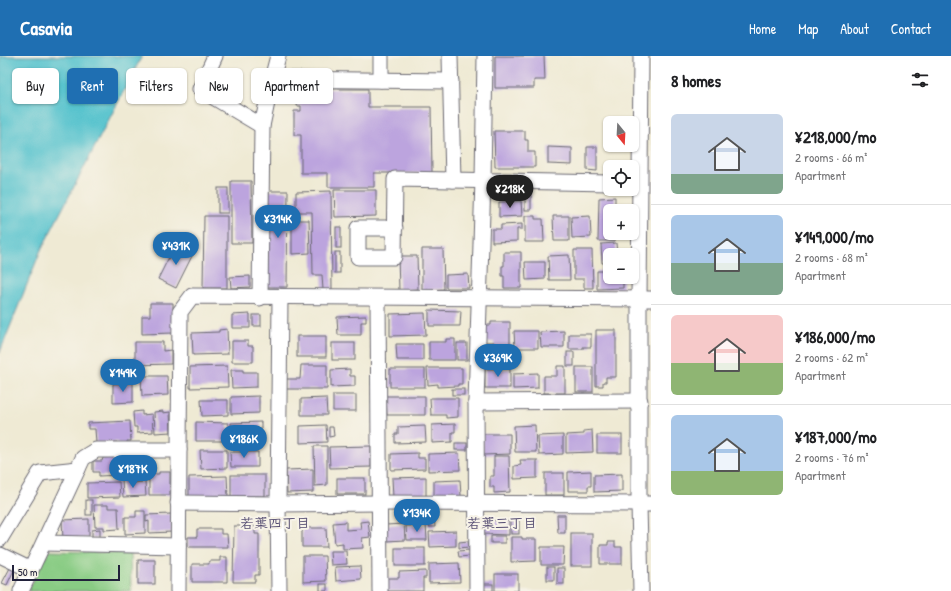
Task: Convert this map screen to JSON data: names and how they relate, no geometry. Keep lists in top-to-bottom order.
{
  "districts": ["若葉四丁目", "若葉三丁目"],
  "scale_bar": "50 m",
  "north": "bottom",
  "page": {
    "header": "Casavia",
    "nav": [
      "Home",
      "Map",
      "About",
      "Contact"
    ],
    "heading": "8 homes",
    "chip": [
      "Buy",
      "Rent",
      "Filters",
      "New",
      "Apartment"
    ],
    "list": [
      {
        "name": "¥218,000/mo",
        "note": "2 rooms · 66 m² · Apartment"
      },
      {
        "name": "¥149,000/mo",
        "note": "2 rooms · 68 m² · Apartment"
      },
      {
        "name": "¥186,000/mo",
        "note": "2 rooms · 62 m² · Apartment"
      },
      {
        "name": "¥187,000/mo",
        "note": "2 rooms · 76 m² · Apartment"
      }
    ],
    "map_buttons": ["+", "−"],
    "price": [
      "¥218K",
      "¥314K",
      "¥431K",
      "¥369K",
      "¥149K",
      "¥186K",
      "¥187K",
      "¥134K"
    ],
    "scale": "50 m"
  }
}
